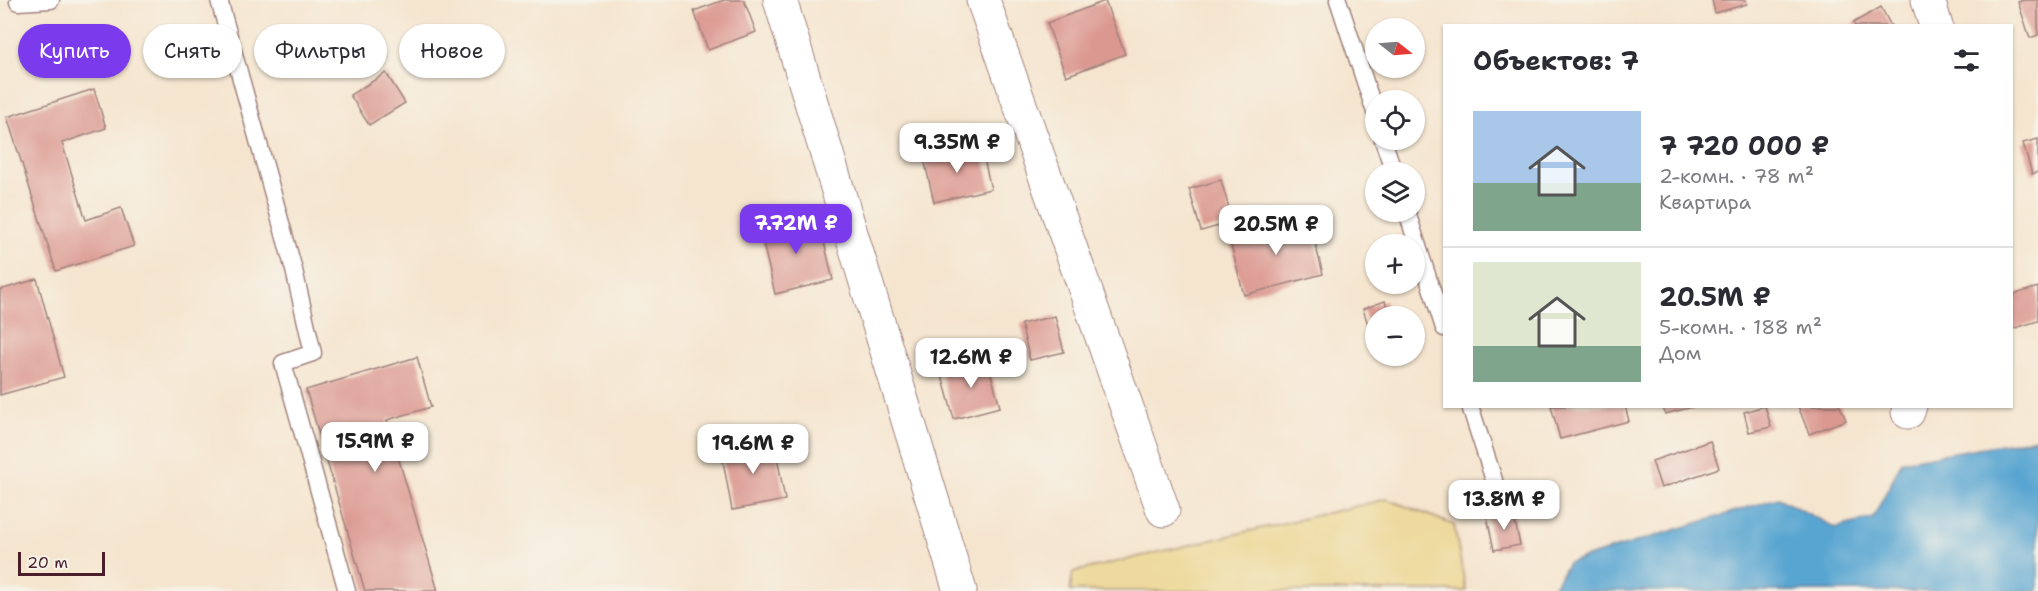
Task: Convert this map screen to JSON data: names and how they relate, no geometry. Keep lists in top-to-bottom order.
{
  "scale_bar": "20 m",
  "north": "right",
  "page": {
    "map_buttons": ["+", "−"],
    "chip": [
      "Купить",
      "Снять",
      "Фильтры",
      "Новое"
    ],
    "heading": "Объектов: 7",
    "list": [
      {
        "name": "7 720 000 ₽",
        "note": "2-комн. · 78 m² · Квартира"
      },
      {
        "name": "20.5M ₽",
        "note": "5-комн. · 188 m² · Дом"
      }
    ],
    "price": [
      "9.35M ₽",
      "7.72M ₽",
      "20.5M ₽",
      "12.6M ₽",
      "15.9M ₽",
      "19.6M ₽",
      "13.8M ₽"
    ],
    "scale": "20 m"
  }
}
